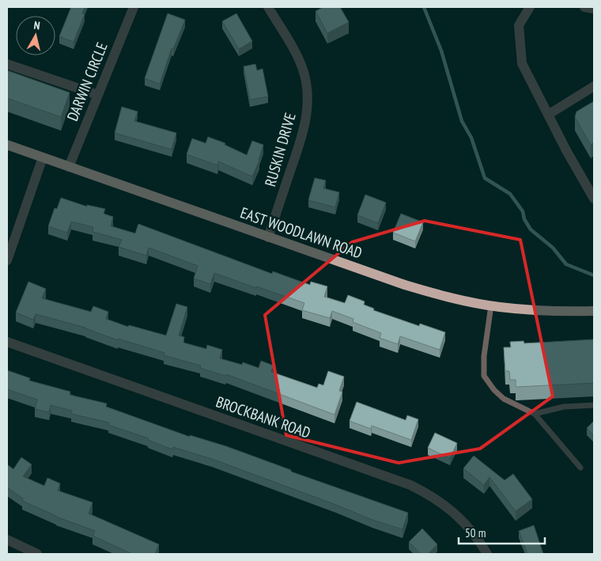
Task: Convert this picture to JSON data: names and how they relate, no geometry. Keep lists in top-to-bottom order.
{
  "streets": {
    "main road": ["EAST WOODLAWN ROAD"],
    "street": ["DARWIN CIRCLE", "RUSKIN DRIVE", "BROCKBANK ROAD"]
  },
  "crossings": [
    ["DARWIN CIRCLE", "EAST WOODLAWN ROAD"],
    ["RUSKIN DRIVE", "EAST WOODLAWN ROAD"]
  ],
  "scale_bar": "50 m",
  "north": "top"
}
